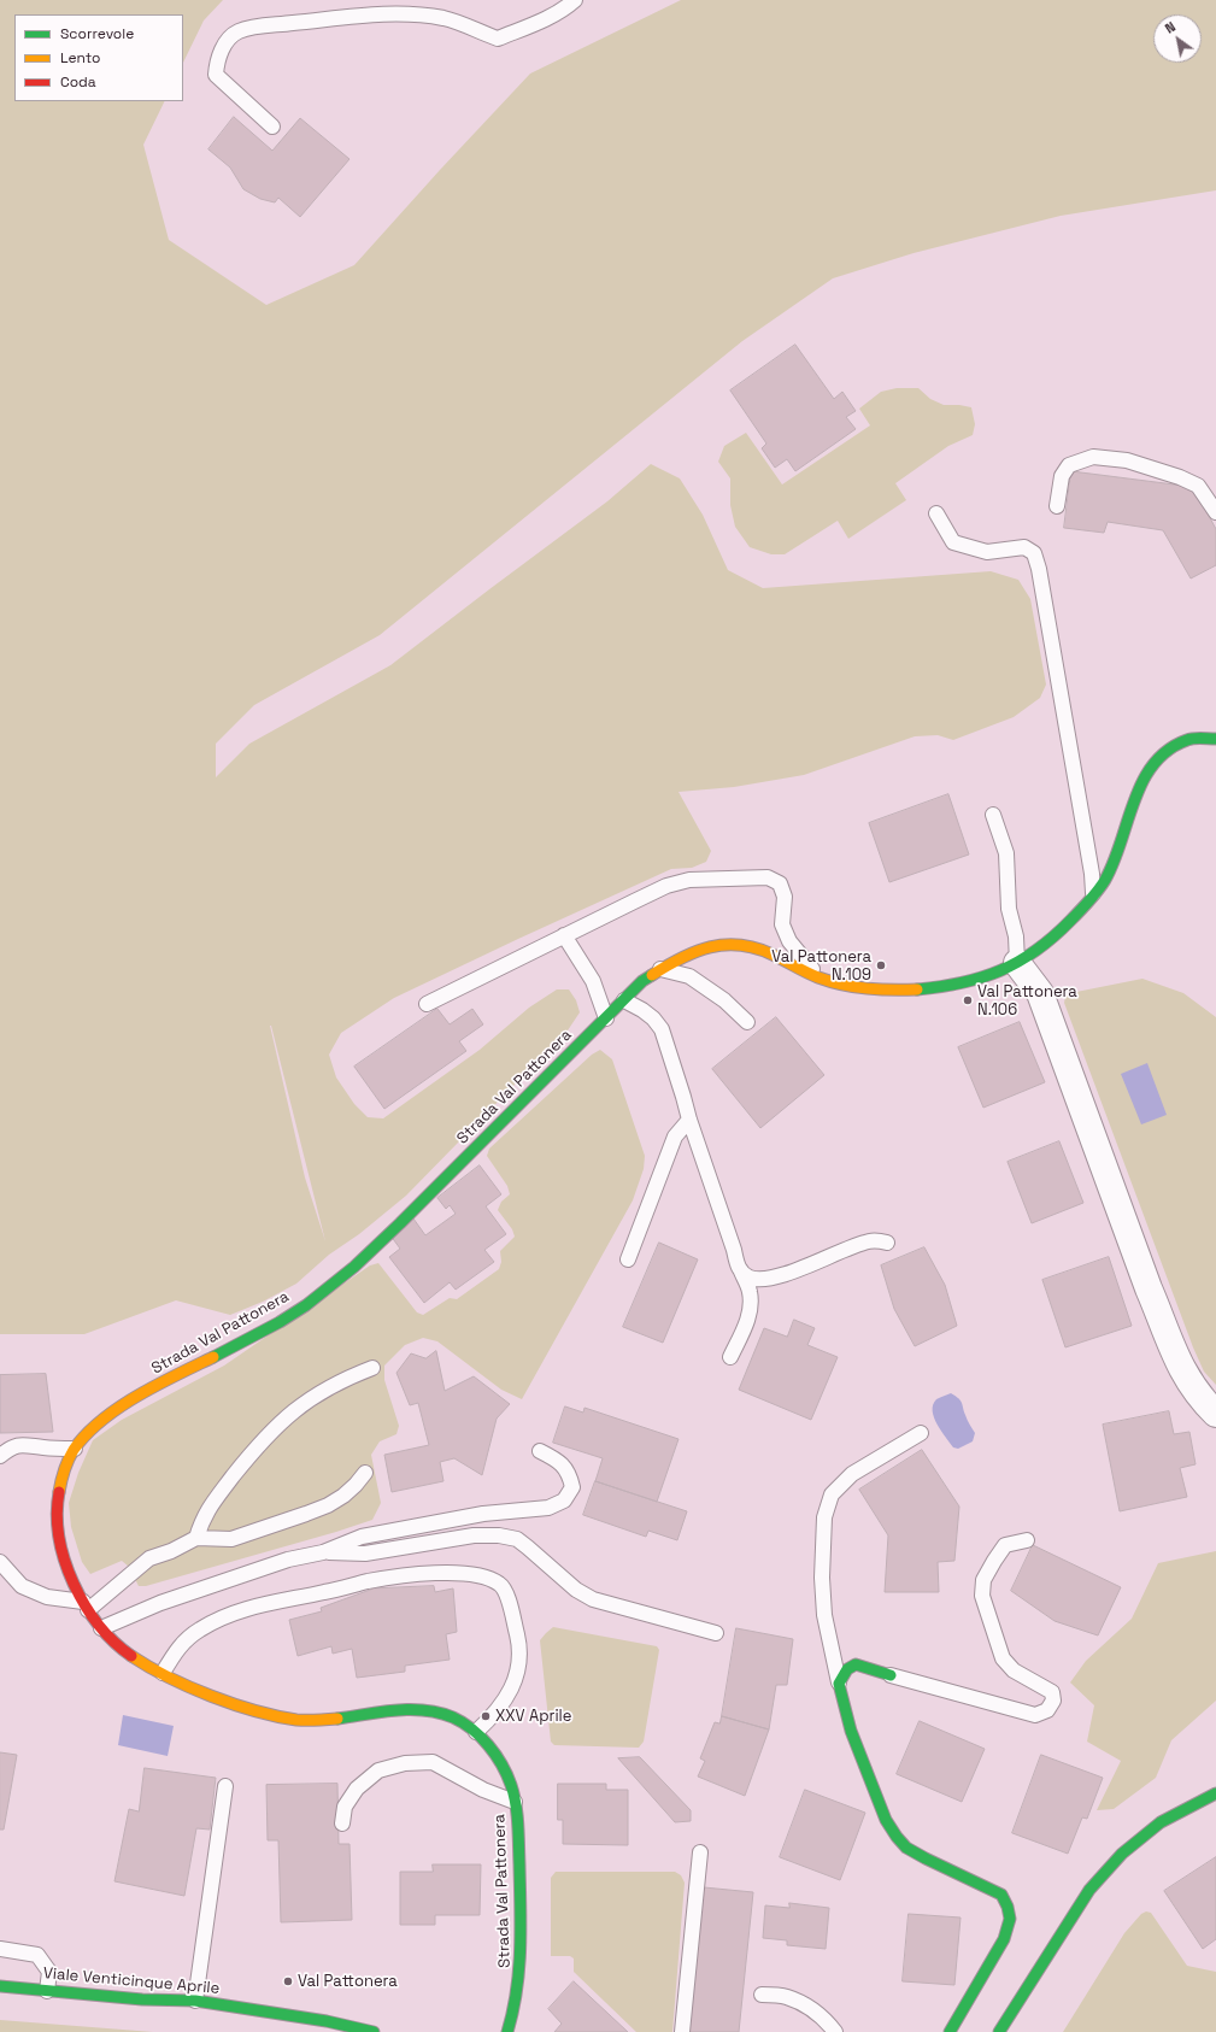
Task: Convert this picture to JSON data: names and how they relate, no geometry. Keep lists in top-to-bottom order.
{
  "streets": {
    "street": ["Strada Val Pattonera", "Viale Venticinque Aprile"]
  },
  "places": [
    "Val Pattonera N.109",
    "Val Pattonera N.106",
    "XXV Aprile",
    "Val Pattonera"
  ],
  "legend": ["Scorrevole", "Lento", "Coda"],
  "north": "top left"
}
